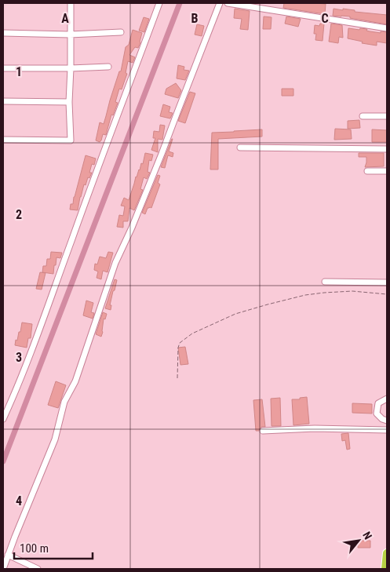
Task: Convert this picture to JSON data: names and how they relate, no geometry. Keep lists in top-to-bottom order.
{
  "scale_bar": "100 m",
  "north": "top right",
  "grid": {
    "columns": ["A", "B", "C"],
    "rows": [
      "1",
      "2",
      "3",
      "4"
    ]
  }
}
